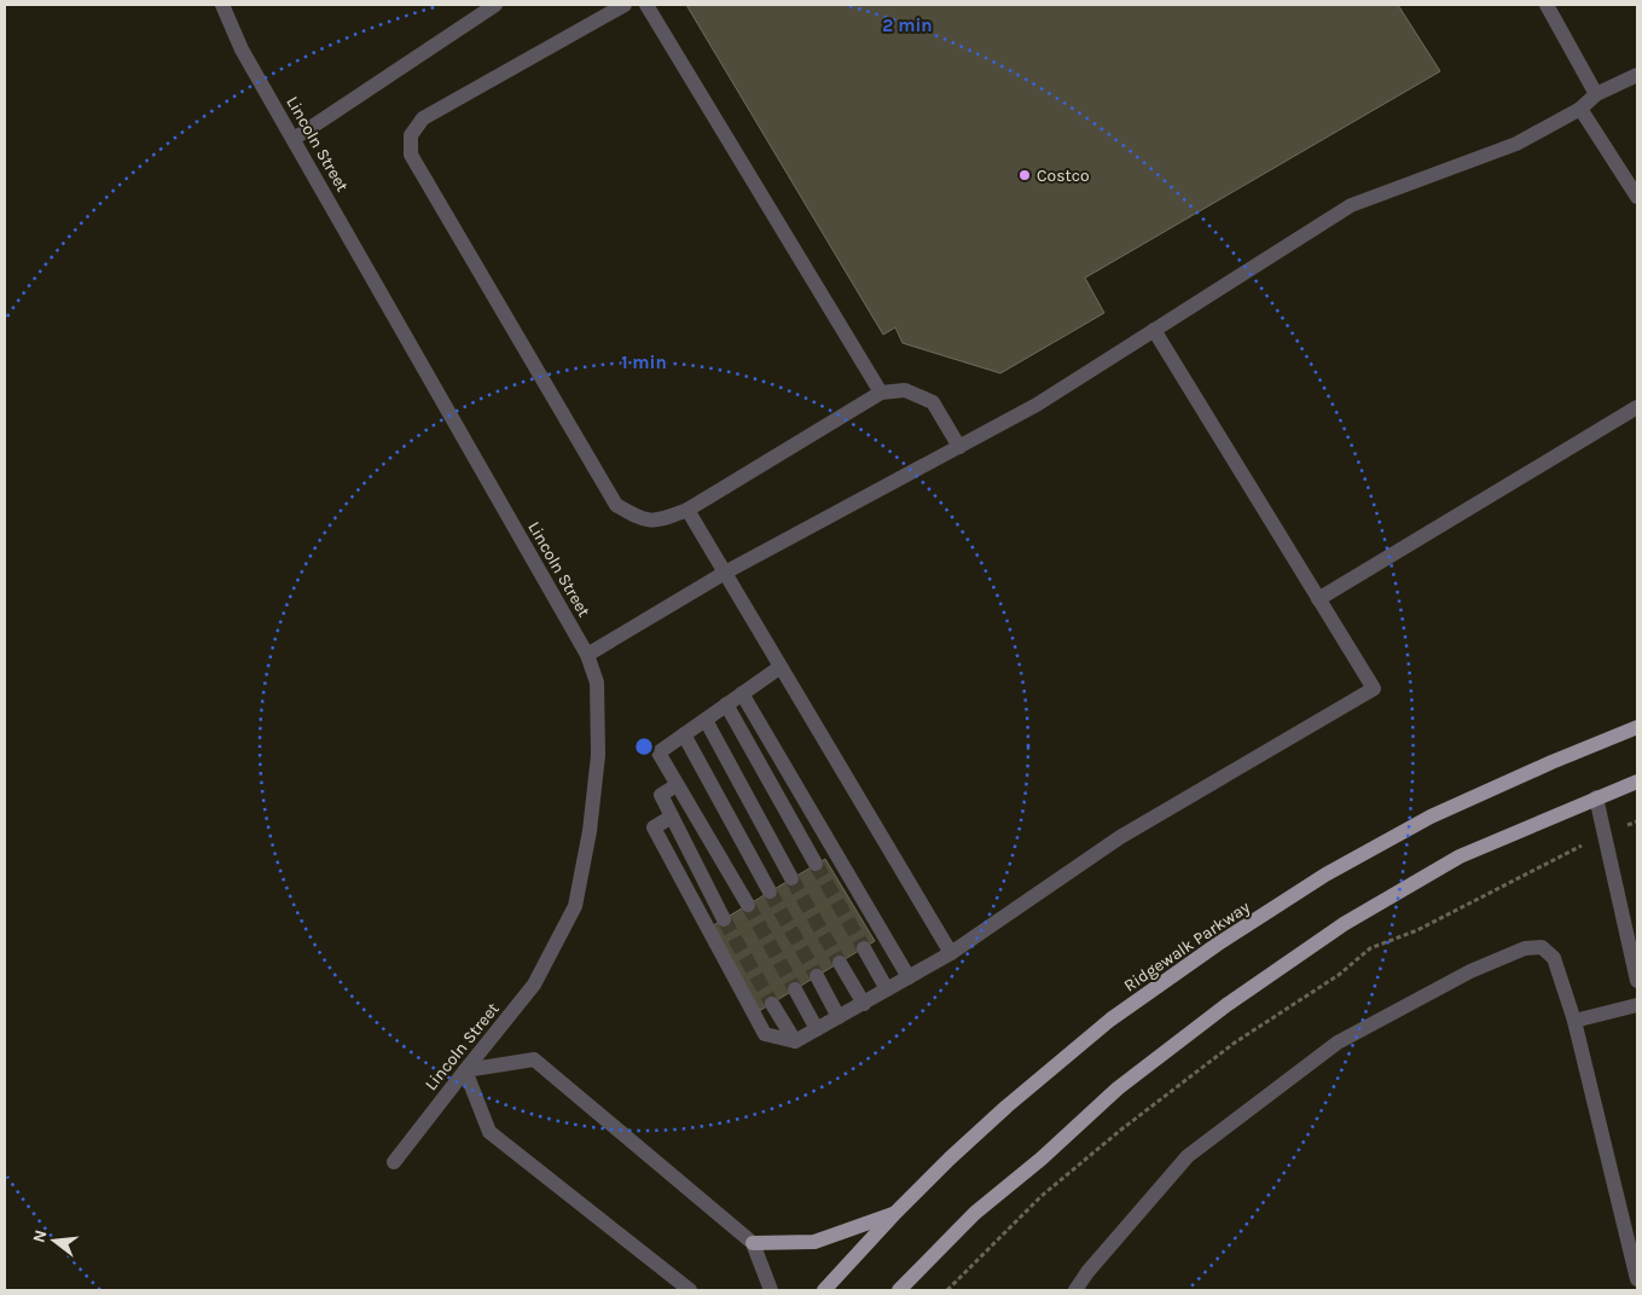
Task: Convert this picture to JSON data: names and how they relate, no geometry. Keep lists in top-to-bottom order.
{
  "streets": {
    "main road": ["Ridgewalk Parkway"],
    "street": ["Lincoln Street"]
  },
  "places": ["Costco"],
  "north": "left",
  "rings": ["2 min", "1 min"]
}
